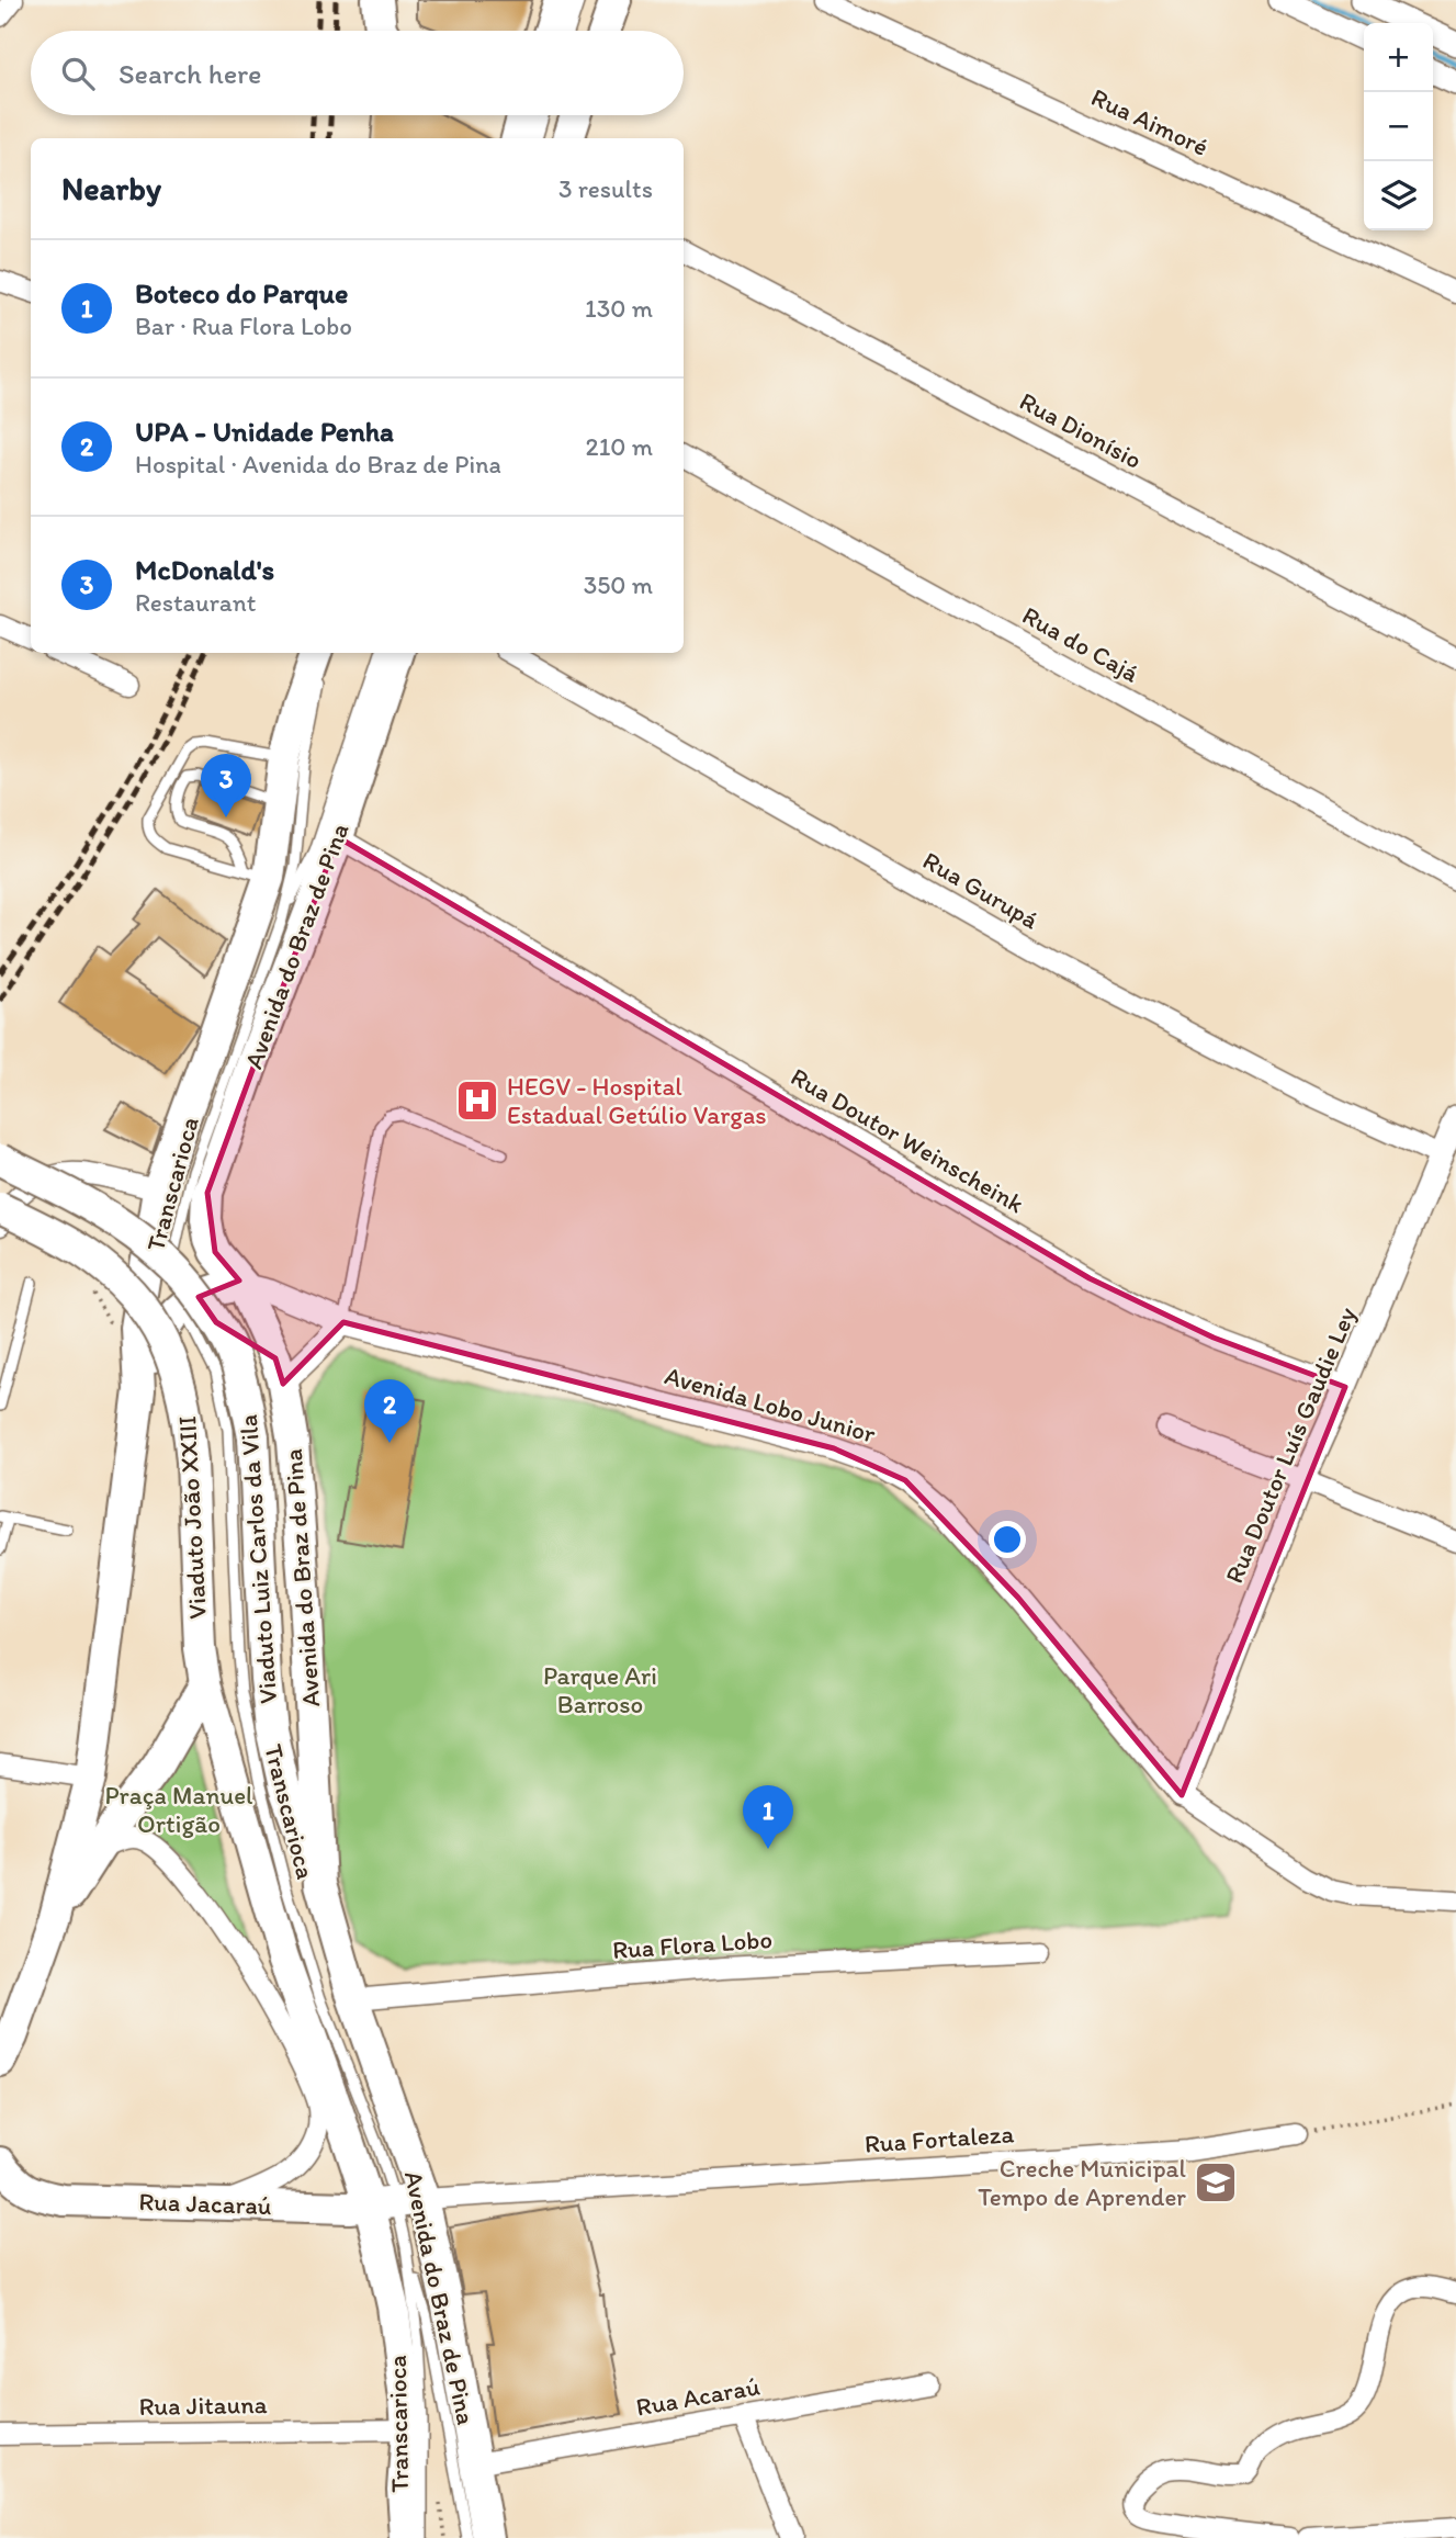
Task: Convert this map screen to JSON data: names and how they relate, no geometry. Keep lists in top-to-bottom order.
{
  "streets": {
    "main road": [
      "Avenida do Braz de Pina",
      "Viaduto João XXIII",
      "Viaduto Luiz Carlos da Vila",
      "Rua Jacaraú"
    ],
    "street": [
      "Rua Aimoré",
      "Rua Dionísio",
      "Rua do Cajá",
      "Rua Gurupá",
      "Rua Doutor Weinscheink",
      "Avenida Lobo Junior",
      "Rua Doutor Luís Gaudie Ley",
      "Rua Flora Lobo",
      "Rua Fortaleza",
      "Rua Acaraú",
      "Rua Jitauna"
    ],
    "lane": ["Transcarioca"]
  },
  "crossings": [
    ["Rua Gurupá", "Rua Doutor Luís Gaudie Ley"],
    ["Avenida do Braz de Pina", "Rua Doutor Weinscheink"],
    ["Avenida do Braz de Pina", "Transcarioca"],
    ["Avenida do Braz de Pina", "Avenida Lobo Junior"],
    ["Avenida do Braz de Pina", "Viaduto Luiz Carlos da Vila"],
    ["Avenida do Braz de Pina", "Rua Flora Lobo"],
    ["Avenida do Braz de Pina", "Rua Fortaleza"],
    ["Avenida do Braz de Pina", "Rua Jacaraú"],
    ["Avenida do Braz de Pina", "Rua Acaraú"],
    ["Avenida do Braz de Pina", "Rua Jitauna"],
    ["Rua Doutor Weinscheink", "Rua Doutor Luís Gaudie Ley"],
    ["Transcarioca", "Rua Fortaleza"],
    ["Transcarioca", "Rua Jacaraú"],
    ["Avenida Lobo Junior", "Rua Doutor Luís Gaudie Ley"],
    ["Rua Fortaleza", "Rua Jacaraú"]
  ],
  "parks": ["Parque Ari Barroso", "Praça Manuel Ortigão"],
  "places": {
    "hospital": ["HEGV - Hospital Estadual Getúlio Vargas"],
    "school or university": ["Creche Municipal Tempo de Aprender"]
  },
  "page": {
    "map_buttons": ["+", "−"],
    "search": "Search here",
    "heading": ["Nearby", "3 results"],
    "list": [
      {
        "mark": "1",
        "name": "Boteco do Parque",
        "note": "Bar · Rua Flora Lobo",
        "value": "130 m"
      },
      {
        "mark": "2",
        "name": "UPA - Unidade Penha",
        "note": "Hospital · Avenida do Braz de Pina",
        "value": "210 m"
      },
      {
        "mark": "3",
        "name": "McDonald's",
        "note": "Restaurant",
        "value": "350 m"
      }
    ],
    "pins": ["3", "2", "1"]
  }
}
